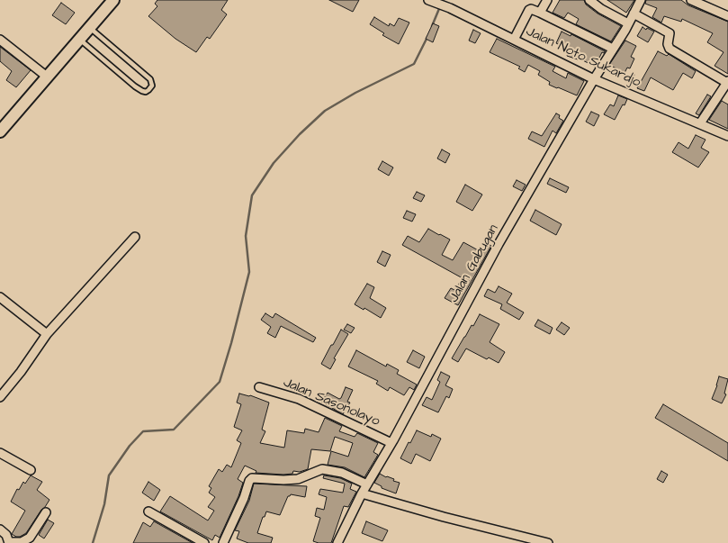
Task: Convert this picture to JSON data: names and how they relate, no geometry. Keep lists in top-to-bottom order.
{
  "streets": {
    "street": ["Jalan Noto Sukardjo", "Jalan Gabugan", "Jalan Sasonolayo"]
  },
  "crossings": [
    ["Jalan Noto Sukardjo", "Jalan Gabugan"],
    ["Jalan Gabugan", "Jalan Sasonolayo"]
  ]
}
